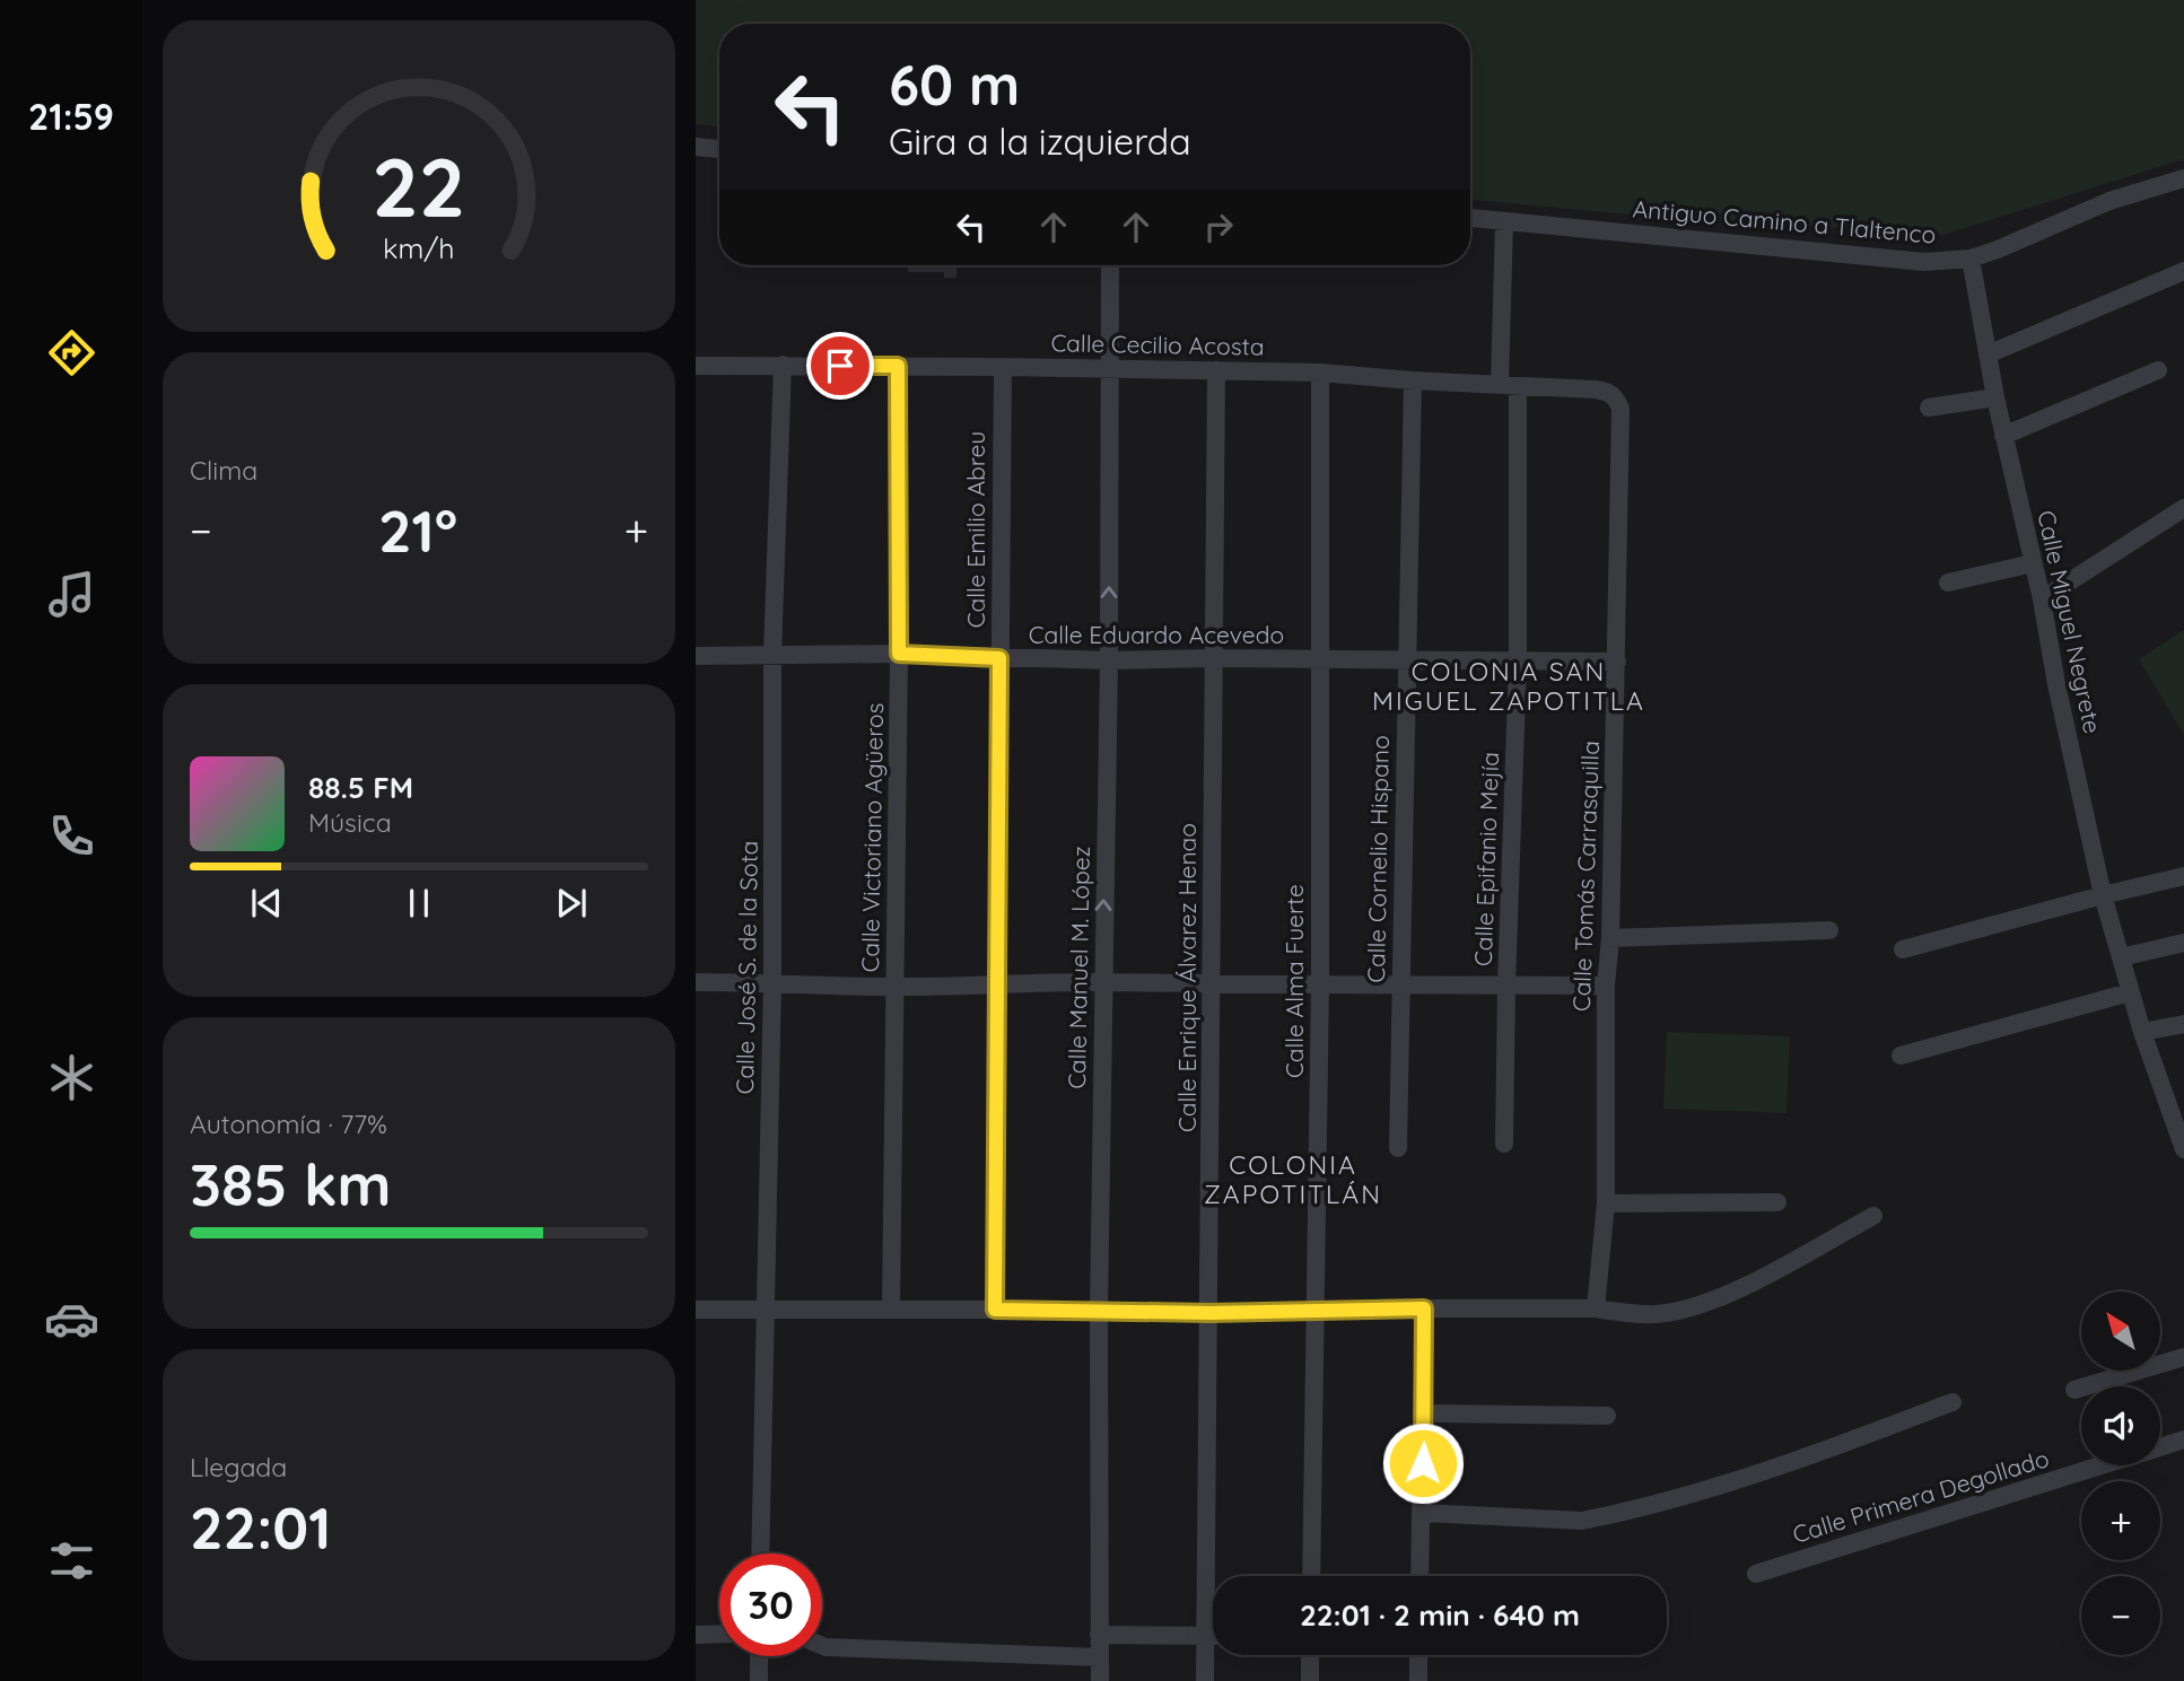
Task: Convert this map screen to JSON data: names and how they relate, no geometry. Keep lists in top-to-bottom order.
{
  "streets": {
    "street": [
      "Antiguo Camino a Tlaltenco",
      "Calle Cecilio Acosta",
      "Calle Emilio Abreu",
      "Calle Miguel Negrete",
      "Calle Eduardo Acevedo",
      "Calle Victoriano Agüeros",
      "Calle Cornelio Hispano",
      "Calle Epifanio Mejía",
      "Calle Tomás Carrasquilla",
      "Calle José S. de la Sota",
      "Calle Manuel M. López",
      "Calle Enrique Álvarez Henao",
      "Calle Alma Fuerte",
      "Calle Primera Degollado"
    ]
  },
  "crossings": [
    ["Antiguo Camino a Tlaltenco", "Calle Miguel Negrete"],
    ["Antiguo Camino a Tlaltenco", "Calle Epifanio Mejía"],
    ["Calle Cecilio Acosta", "Calle Emilio Abreu"],
    ["Calle Cecilio Acosta", "Calle Victoriano Agüeros"],
    ["Calle Cecilio Acosta", "Calle Cornelio Hispano"],
    ["Calle Cecilio Acosta", "Calle Epifanio Mejía"],
    ["Calle Cecilio Acosta", "Calle Tomás Carrasquilla"],
    ["Calle Cecilio Acosta", "Calle José S. de la Sota"],
    ["Calle Cecilio Acosta", "Calle Manuel M. López"],
    ["Calle Cecilio Acosta", "Calle Enrique Álvarez Henao"],
    ["Calle Cecilio Acosta", "Calle Alma Fuerte"],
    ["Calle Emilio Abreu", "Calle Eduardo Acevedo"],
    ["Calle Eduardo Acevedo", "Calle Victoriano Agüeros"],
    ["Calle Eduardo Acevedo", "Calle Cornelio Hispano"],
    ["Calle Eduardo Acevedo", "Calle Epifanio Mejía"],
    ["Calle Eduardo Acevedo", "Calle Tomás Carrasquilla"],
    ["Calle Eduardo Acevedo", "Calle José S. de la Sota"],
    ["Calle Eduardo Acevedo", "Calle Manuel M. López"],
    ["Calle Eduardo Acevedo", "Calle Enrique Álvarez Henao"],
    ["Calle Eduardo Acevedo", "Calle Alma Fuerte"]
  ],
  "one_way": ["Calle Manuel M. López"],
  "districts": ["COLONIA SAN MIGUEL ZAPOTITLA", "COLONIA ZAPOTITLÁN"],
  "north": "top left",
  "page": {
    "tabs": "21:59",
    "turn": ["60 m", "Gira a la izquierda"],
    "tile": [
      "Clima",
      ["Autonomía · 77%", "385 km"],
      ["Llegada", "22:01"]
    ],
    "heat": ["−", "21°", "+"],
    "song": ["88.5 FM", "Música"],
    "map_buttons": ["+", "−"],
    "limit": "30",
    "trip": "22:01 · 2 min · 640 m",
    "gauge": ["22", "km/h"]
  }
}
